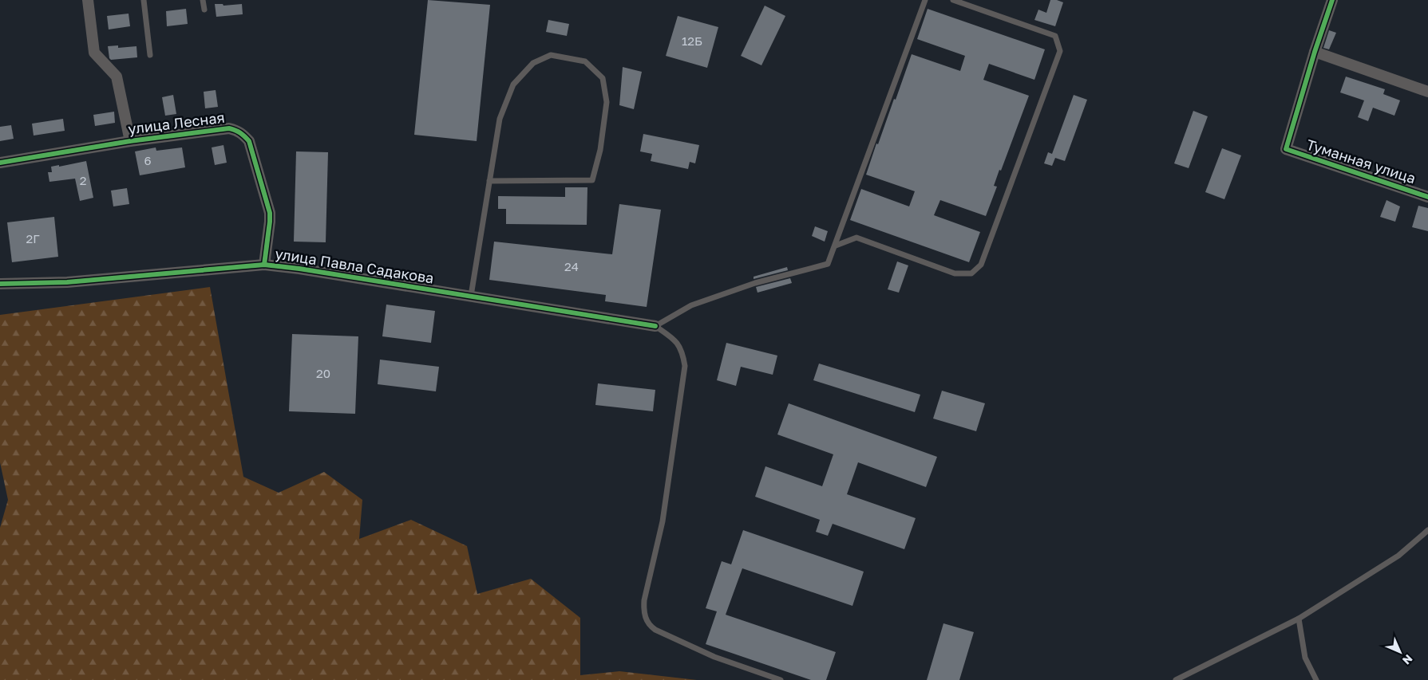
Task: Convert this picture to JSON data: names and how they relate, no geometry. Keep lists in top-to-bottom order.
{
  "streets": {
    "street": ["улица Лесная", "Туманная улица", "улица Павла Садакова"]
  },
  "crossings": [
    ["улица Лесная", "улица Павла Садакова"]
  ],
  "house_numbers": [
    "12Б",
    "6",
    "2",
    "2Г",
    "24",
    "20"
  ],
  "north": "bottom right"
}
